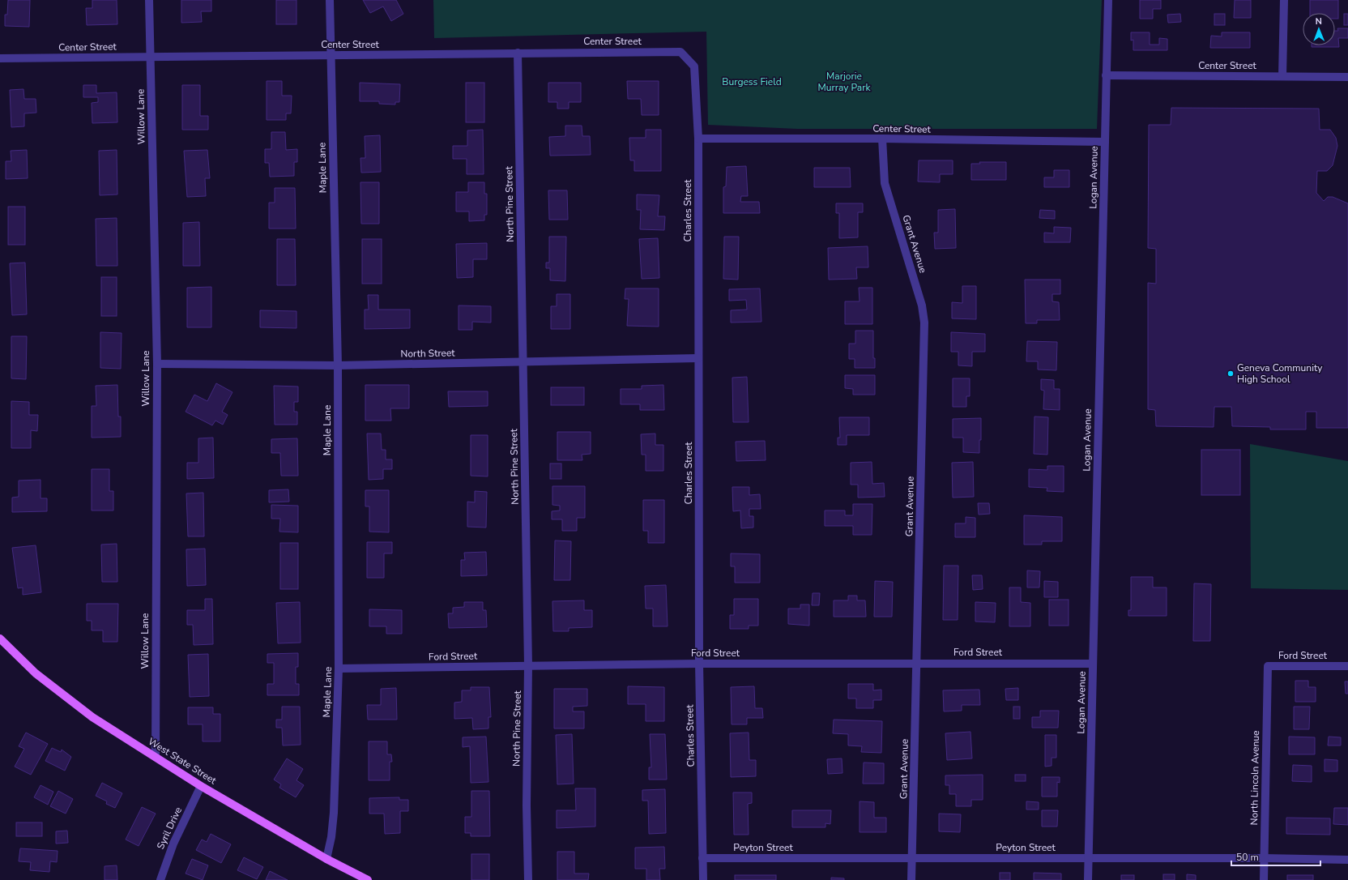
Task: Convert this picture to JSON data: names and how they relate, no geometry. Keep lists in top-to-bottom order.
{
  "streets": {
    "main road": ["West State Street"],
    "street": [
      "Center Street",
      "Willow Lane",
      "Maple Lane",
      "Logan Avenue",
      "North Pine Street",
      "Charles Street",
      "Grant Avenue",
      "North Street",
      "Ford Street",
      "North Lincoln Avenue",
      "Syril Drive",
      "Peyton Street"
    ]
  },
  "crossings": [
    ["Center Street", "Willow Lane"],
    ["Center Street", "Maple Lane"],
    ["Center Street", "Logan Avenue"],
    ["Center Street", "North Pine Street"],
    ["Center Street", "Charles Street"],
    ["Center Street", "Grant Avenue"],
    ["Willow Lane", "North Street"],
    ["Willow Lane", "West State Street"],
    ["Maple Lane", "North Street"],
    ["Maple Lane", "Ford Street"],
    ["Maple Lane", "West State Street"],
    ["Logan Avenue", "Ford Street"],
    ["Logan Avenue", "Peyton Street"],
    ["North Pine Street", "North Street"],
    ["North Pine Street", "Ford Street"],
    ["Charles Street", "North Street"],
    ["Charles Street", "Ford Street"],
    ["Charles Street", "Peyton Street"],
    ["Grant Avenue", "Ford Street"],
    ["Grant Avenue", "Peyton Street"],
    ["Ford Street", "North Lincoln Avenue"],
    ["West State Street", "Syril Drive"],
    ["North Lincoln Avenue", "Peyton Street"]
  ],
  "parks": ["Marjorie Murray Park", "Burgess Field"],
  "places": ["Geneva Community High School"],
  "scale_bar": "50 m",
  "north": "top"
}
